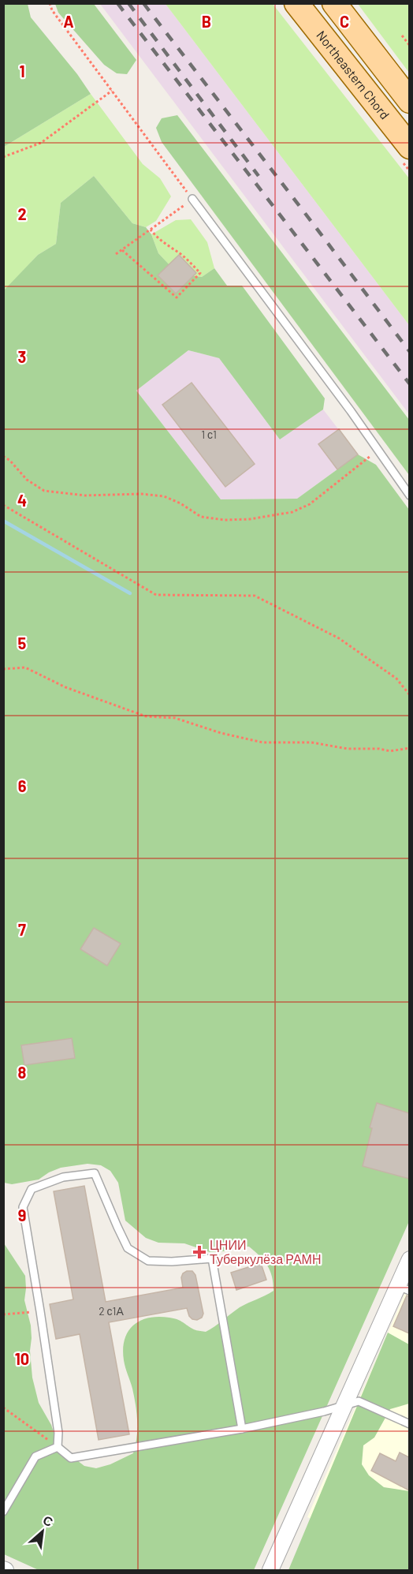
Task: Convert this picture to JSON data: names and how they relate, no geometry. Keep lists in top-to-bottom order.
{
  "streets": {
    "main road": ["Northeastern Chord"]
  },
  "places": {
    "health": ["ЦНИИ Туберкулёза РАМН"]
  },
  "house_numbers": ["1 с1", "2 с1А"],
  "north": "top right",
  "grid": {
    "columns": ["A", "B", "C"],
    "rows": [
      "1",
      "2",
      "3",
      "4",
      "5",
      "6",
      "7",
      "8",
      "9",
      "10"
    ]
  }
}
